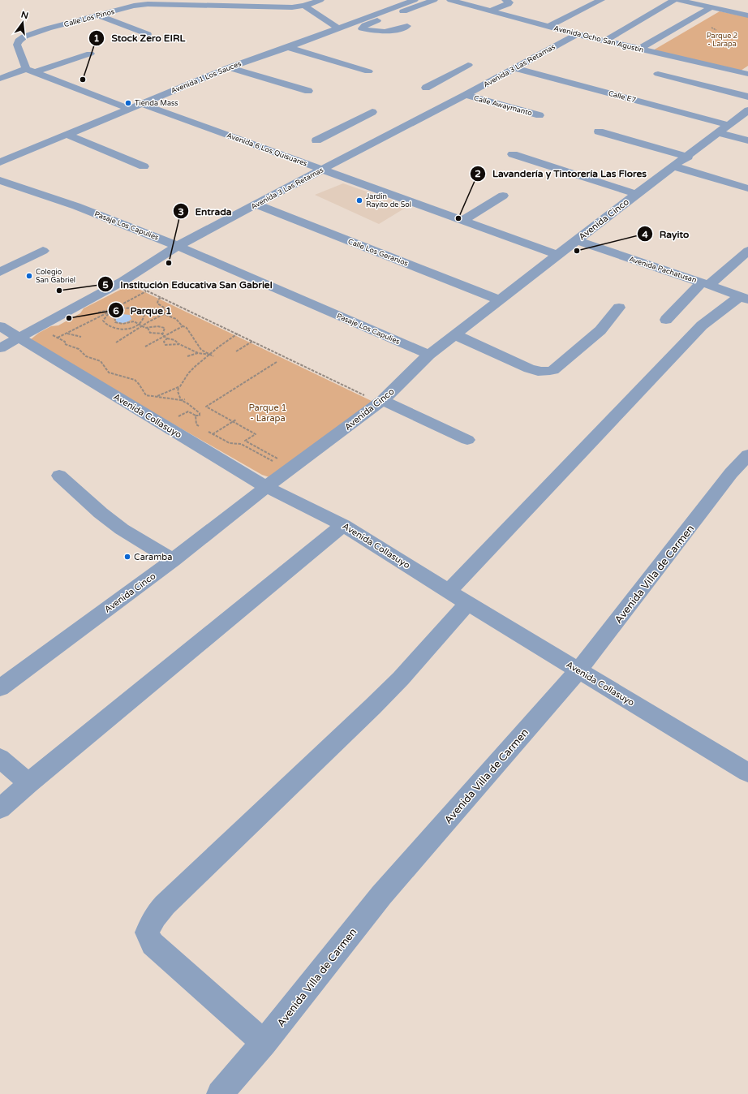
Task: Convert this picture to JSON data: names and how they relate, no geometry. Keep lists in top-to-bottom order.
{
  "streets": {
    "street": [
      "Calle Los Pinos",
      "Avenida Ocho San Agustín",
      "Avenida 3 Las Retamas",
      "Avenida 1 Los Sauces",
      "Calle E7",
      "Calle Awaymanto",
      "Avenida 6 Los Quisuares",
      "Avenida Cinco",
      "Pasaje Los Capulies",
      "Calle Los Geranios",
      "Avenida Pachatusan",
      "Avenida Collasuyo",
      "Avenida Villa de Carmen"
    ]
  },
  "crossings": [
    ["Avenida Ocho San Agustín", "Avenida 3 Las Retamas"],
    ["Avenida 3 Las Retamas", "Calle E7"],
    ["Avenida 3 Las Retamas", "Calle Awaymanto"],
    ["Avenida 3 Las Retamas", "Avenida 6 Los Quisuares"],
    ["Avenida 3 Las Retamas", "Pasaje Los Capulies"],
    ["Avenida 3 Las Retamas", "Calle Los Geranios"],
    ["Avenida 3 Las Retamas", "Avenida Collasuyo"],
    ["Avenida 1 Los Sauces", "Avenida 6 Los Quisuares"],
    ["Calle E7", "Avenida Cinco"],
    ["Avenida 6 Los Quisuares", "Avenida Cinco"],
    ["Avenida Cinco", "Pasaje Los Capulies"],
    ["Avenida Cinco", "Calle Los Geranios"],
    ["Avenida Cinco", "Avenida Pachatusan"],
    ["Avenida Cinco", "Avenida Collasuyo"],
    ["Avenida Collasuyo", "Avenida Villa de Carmen"]
  ],
  "parks": ["Parque 2 - Larapa", "Parque 1 - Larapa"],
  "places": [
    "Stock Zero EIRL",
    "Tienda Mass",
    "Jardin Rayito de Sol",
    "Lavandería y Tintorería Las Flores",
    "Rayito",
    "Entrada",
    "Colegio San Gabriel",
    "Institución Educativa San Gabriel",
    "Parque 1",
    "Caramba"
  ],
  "north": "top"
}
